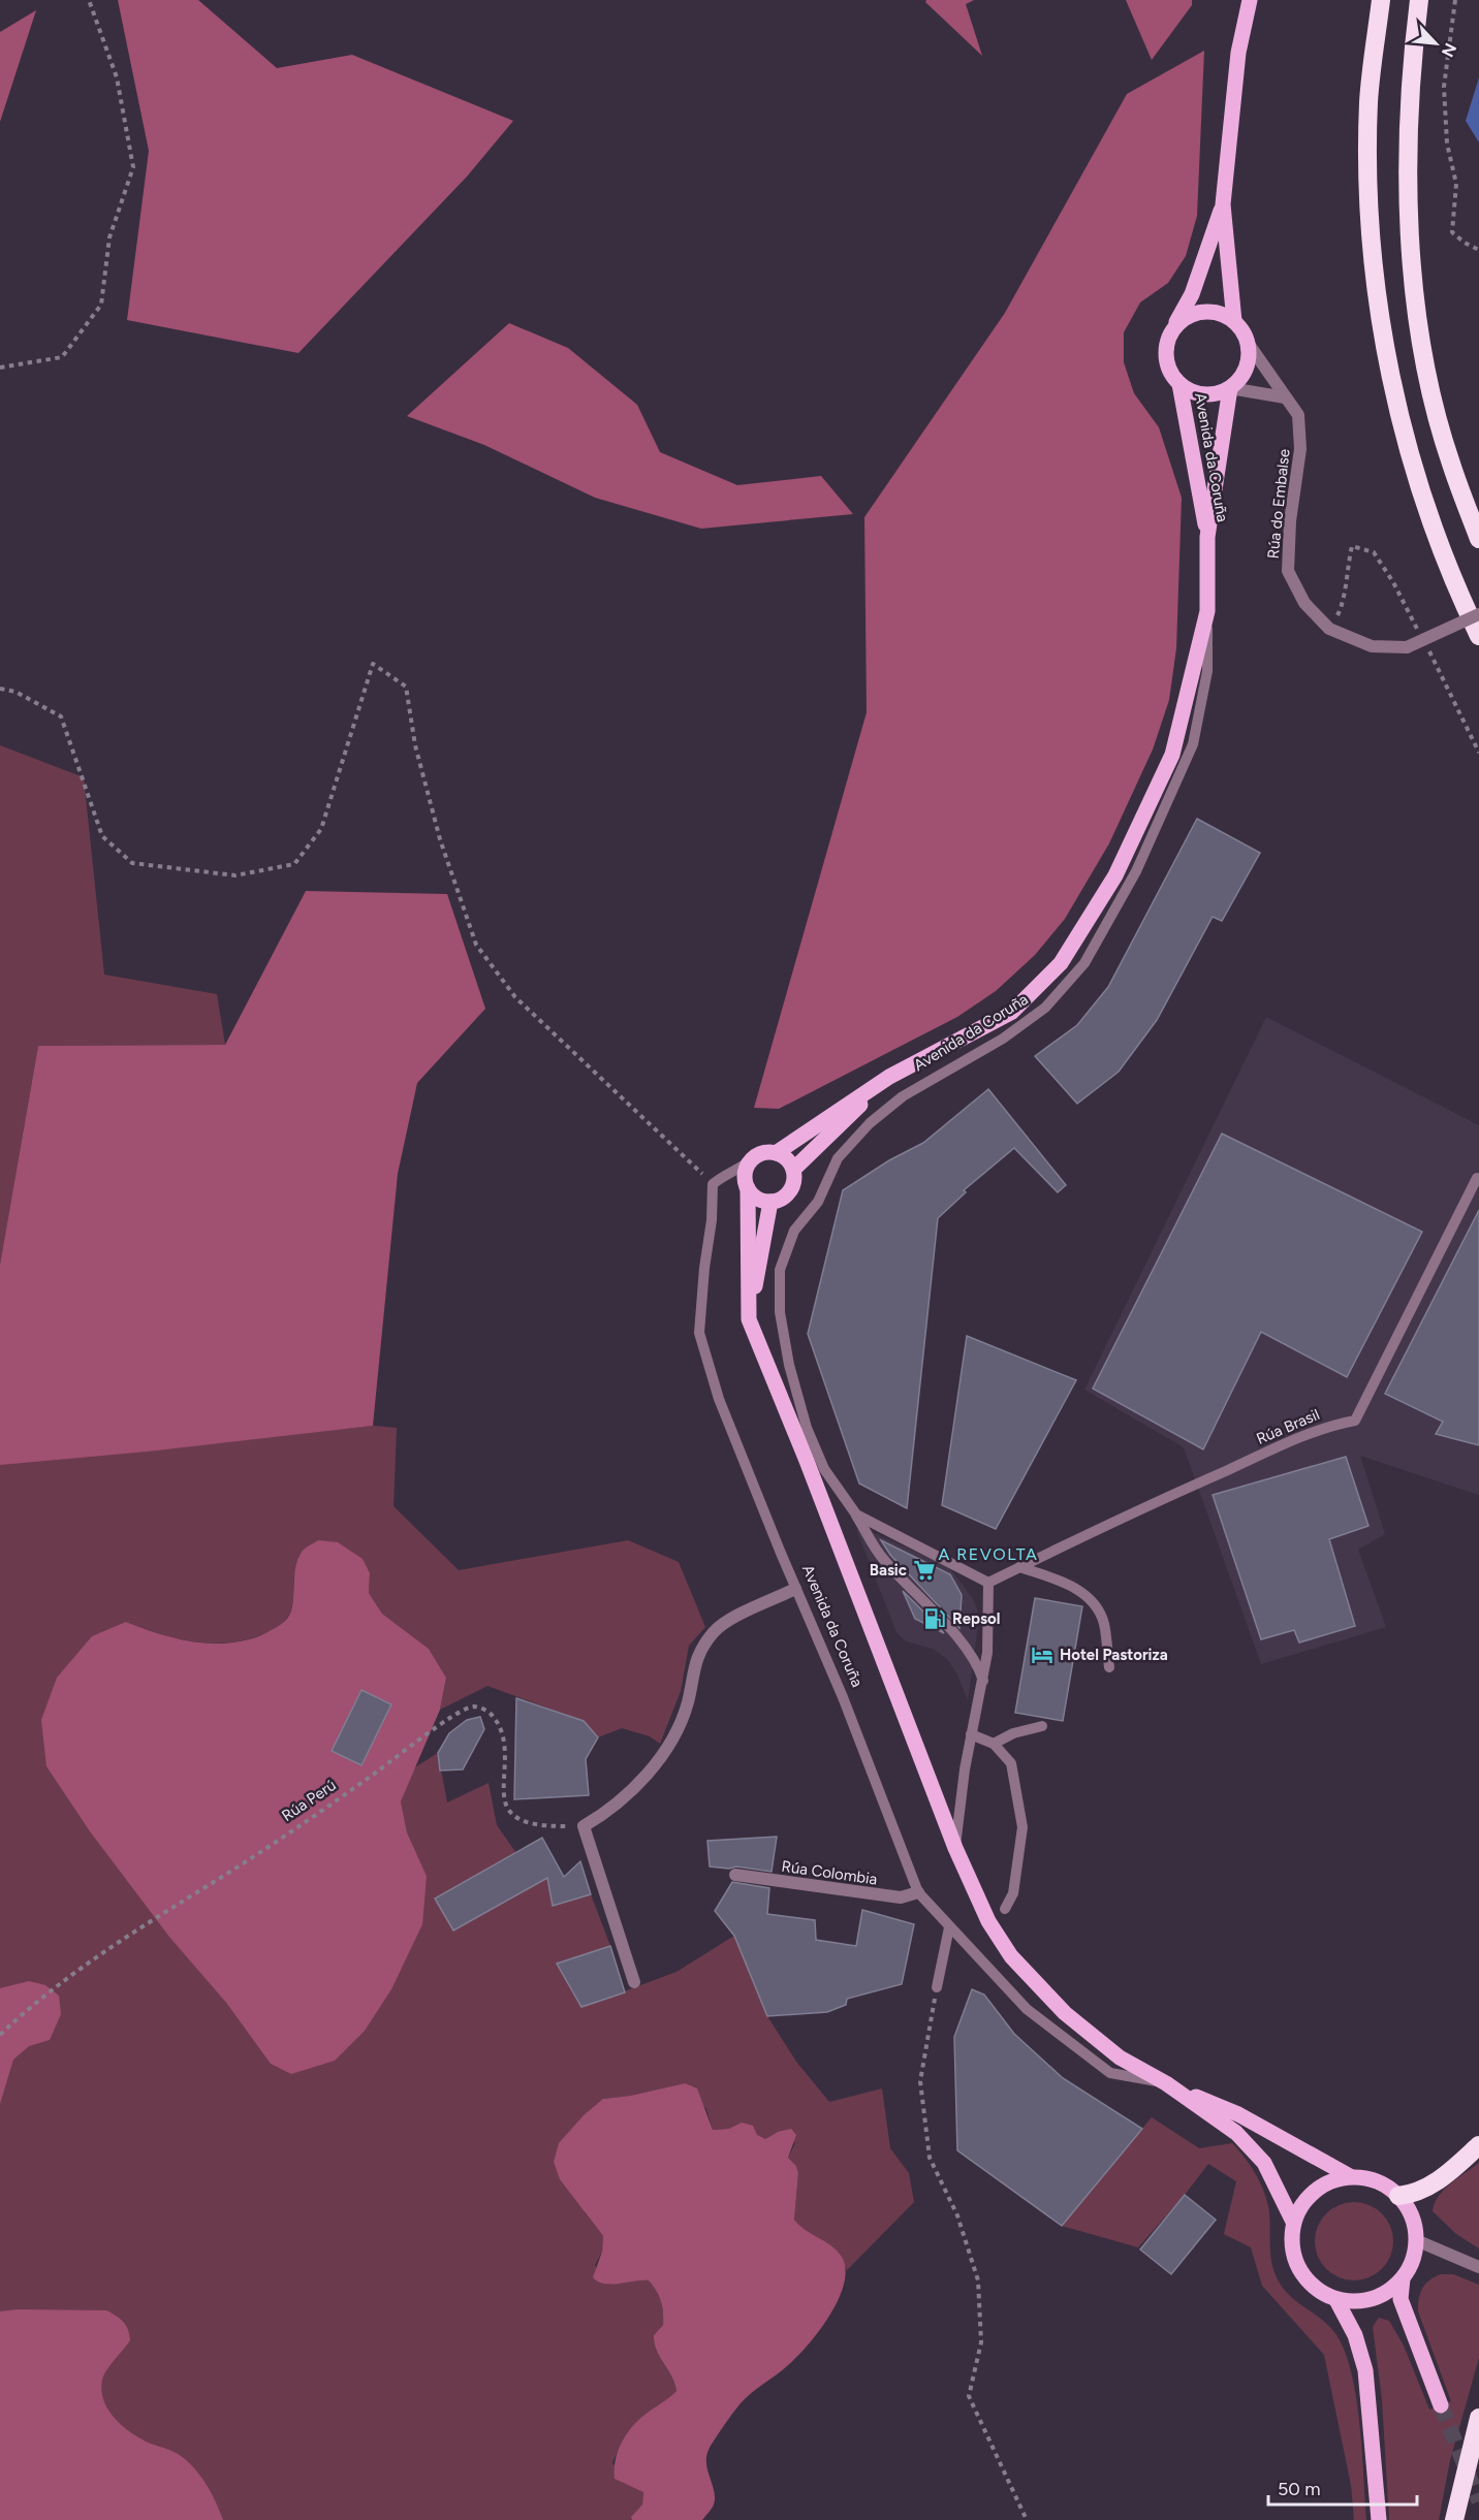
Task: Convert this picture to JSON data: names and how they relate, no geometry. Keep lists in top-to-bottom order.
{
  "streets": {
    "main road": ["Avenida da Coruña"],
    "street": ["Rúa do Embalse", "Rúa Colombia"],
    "lane": ["Rúa Brasil"],
    "path": ["Rúa Perú"]
  },
  "crossings": [
    ["Avenida da Coruña", "Rúa do Embalse"],
    ["Avenida da Coruña", "Rúa Brasil"],
    ["Avenida da Coruña", "Rúa Colombia"]
  ],
  "districts": ["A REVOLTA"],
  "places": {
    "supermarket": ["Basic"],
    "fuel station": ["Repsol"],
    "hotel": ["Hotel Pastoriza"]
  },
  "scale_bar": "50 m",
  "north": "bottom right"
}
